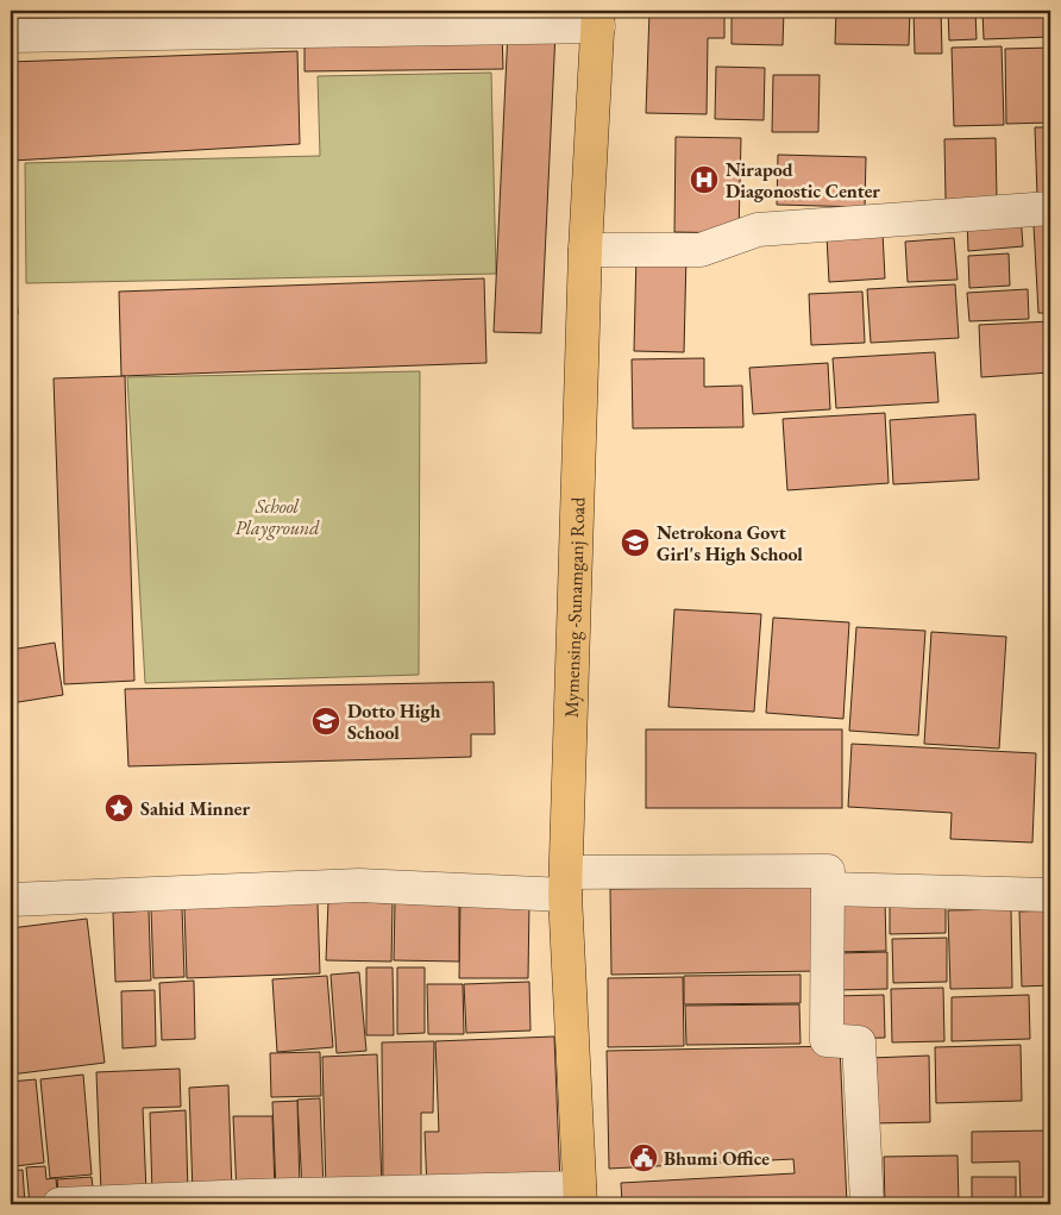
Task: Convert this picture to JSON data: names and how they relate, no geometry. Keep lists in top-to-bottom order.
{
  "streets": {
    "main road": ["Mymensing -Sunamganj Road"]
  },
  "parks": ["School Playground"],
  "places": {
    "hospital": ["Nirapod Diagonostic Center"],
    "school or university": ["Netrokona Govt Girl's High School", "Dotto High School"],
    "place": ["Sahid Minner"],
    "public building": ["Bhumi Office"]
  }
}
